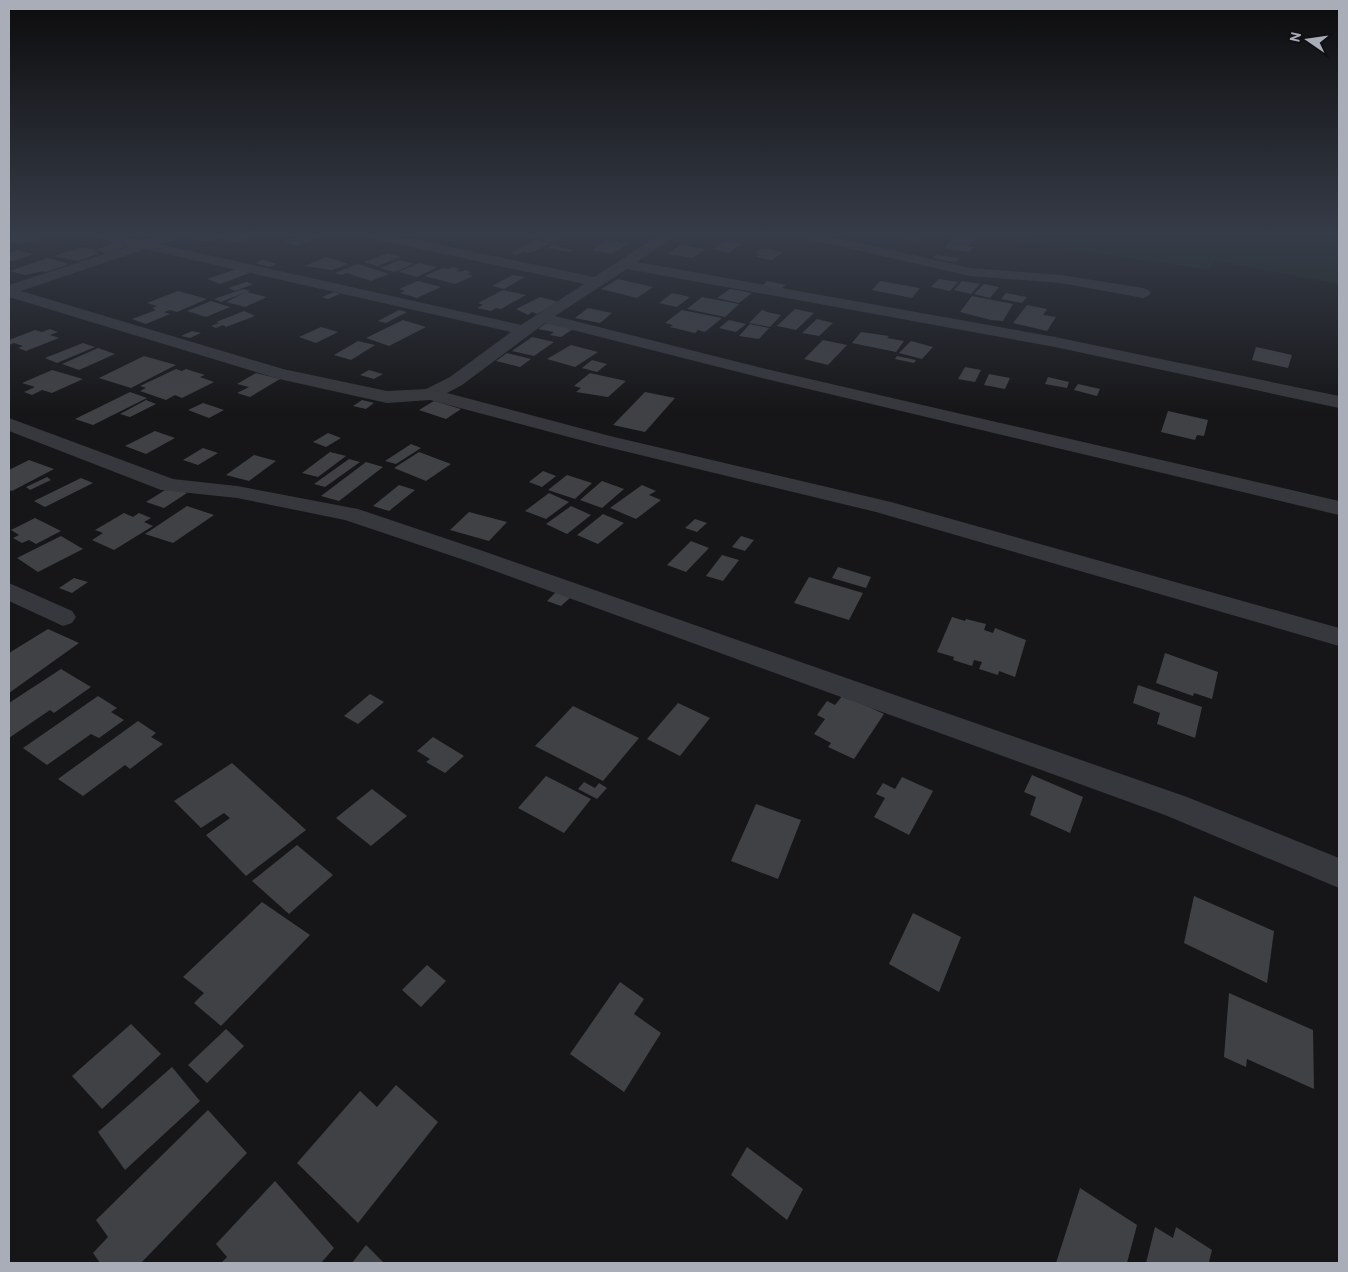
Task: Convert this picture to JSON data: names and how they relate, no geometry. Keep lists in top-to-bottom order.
{
  "north": "left"
}
